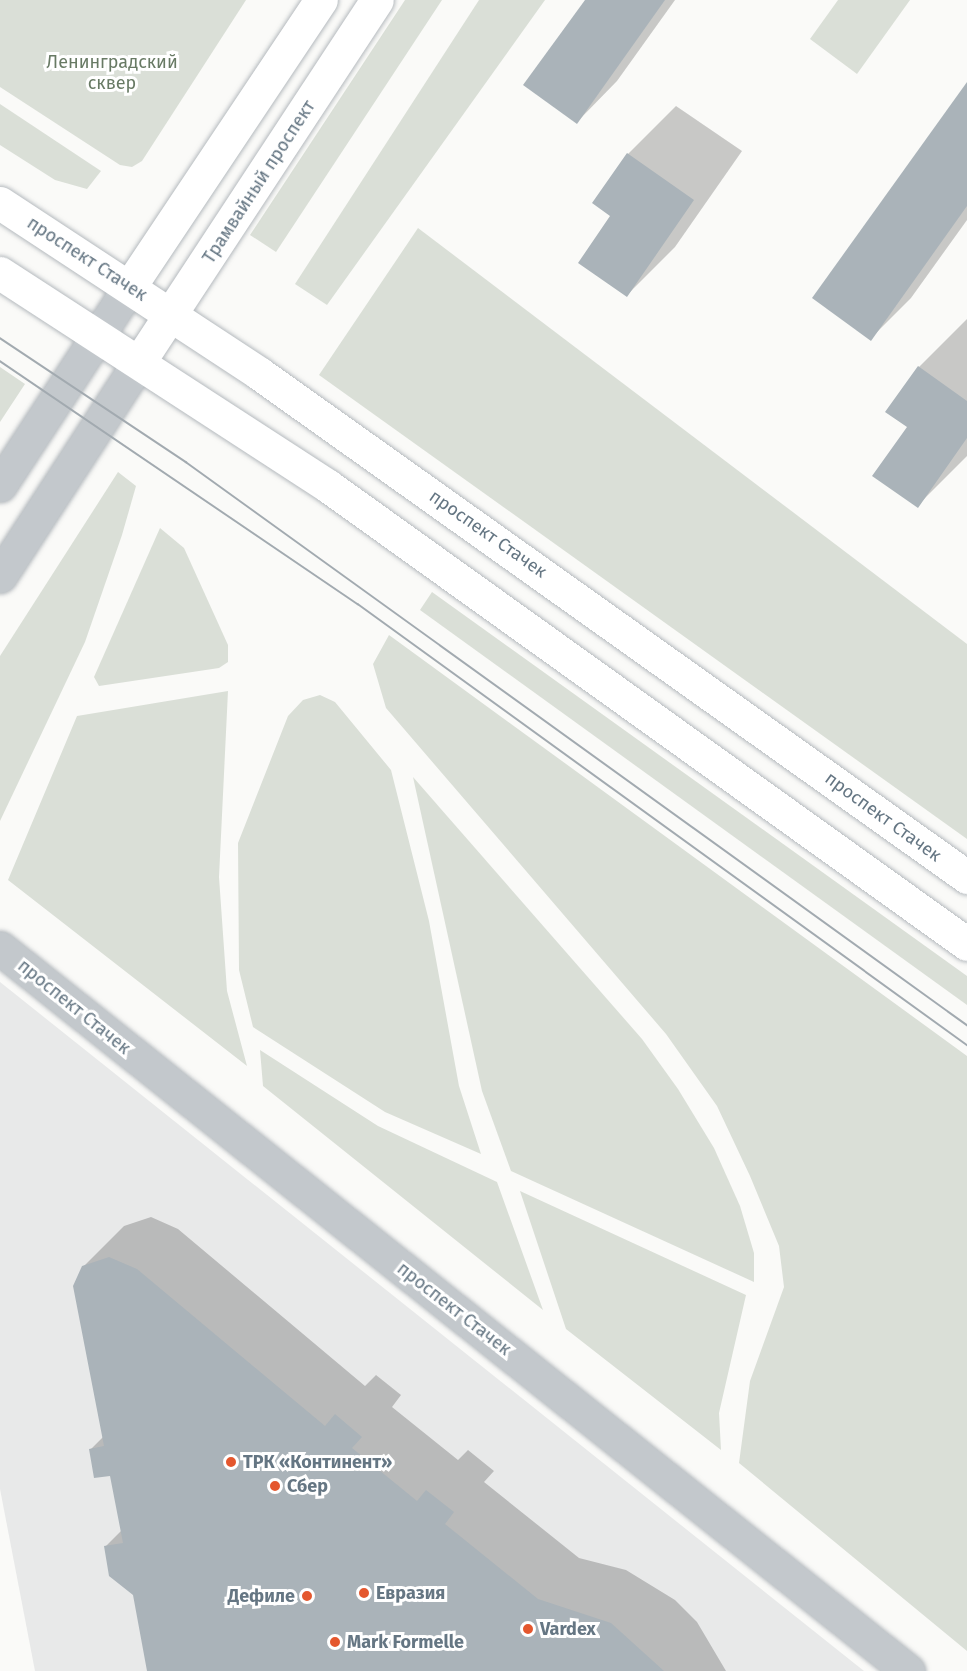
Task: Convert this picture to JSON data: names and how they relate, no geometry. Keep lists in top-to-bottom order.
{
  "streets": {
    "main road": ["Трамвайный проспект", "проспект Стачек"]
  },
  "crossings": [
    ["Трамвайный проспект", "проспект Стачек"]
  ],
  "parks": ["Ленинградский сквер"],
  "places": [
    "ТРК «Континент»",
    "Сбер",
    "Евразия",
    "Дефиле",
    "Vardex",
    "Mark Formelle"
  ]
}
